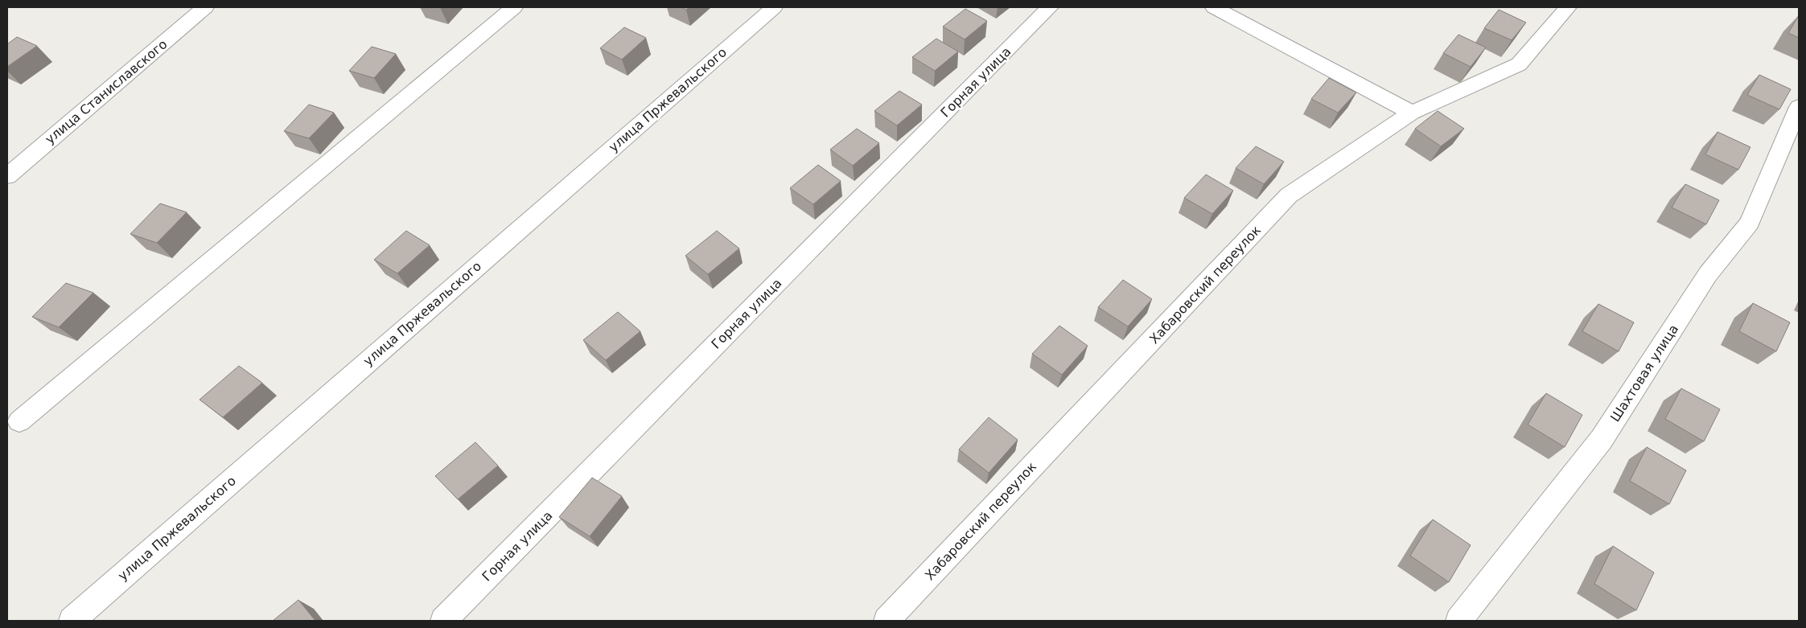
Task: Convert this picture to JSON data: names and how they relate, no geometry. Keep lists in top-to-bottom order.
{
  "streets": {
    "street": [
      "Горная улица",
      "улица Станиславского",
      "улица Пржевальского",
      "Хабаровский переулок",
      "Шахтовая улица"
    ]
  }
}
